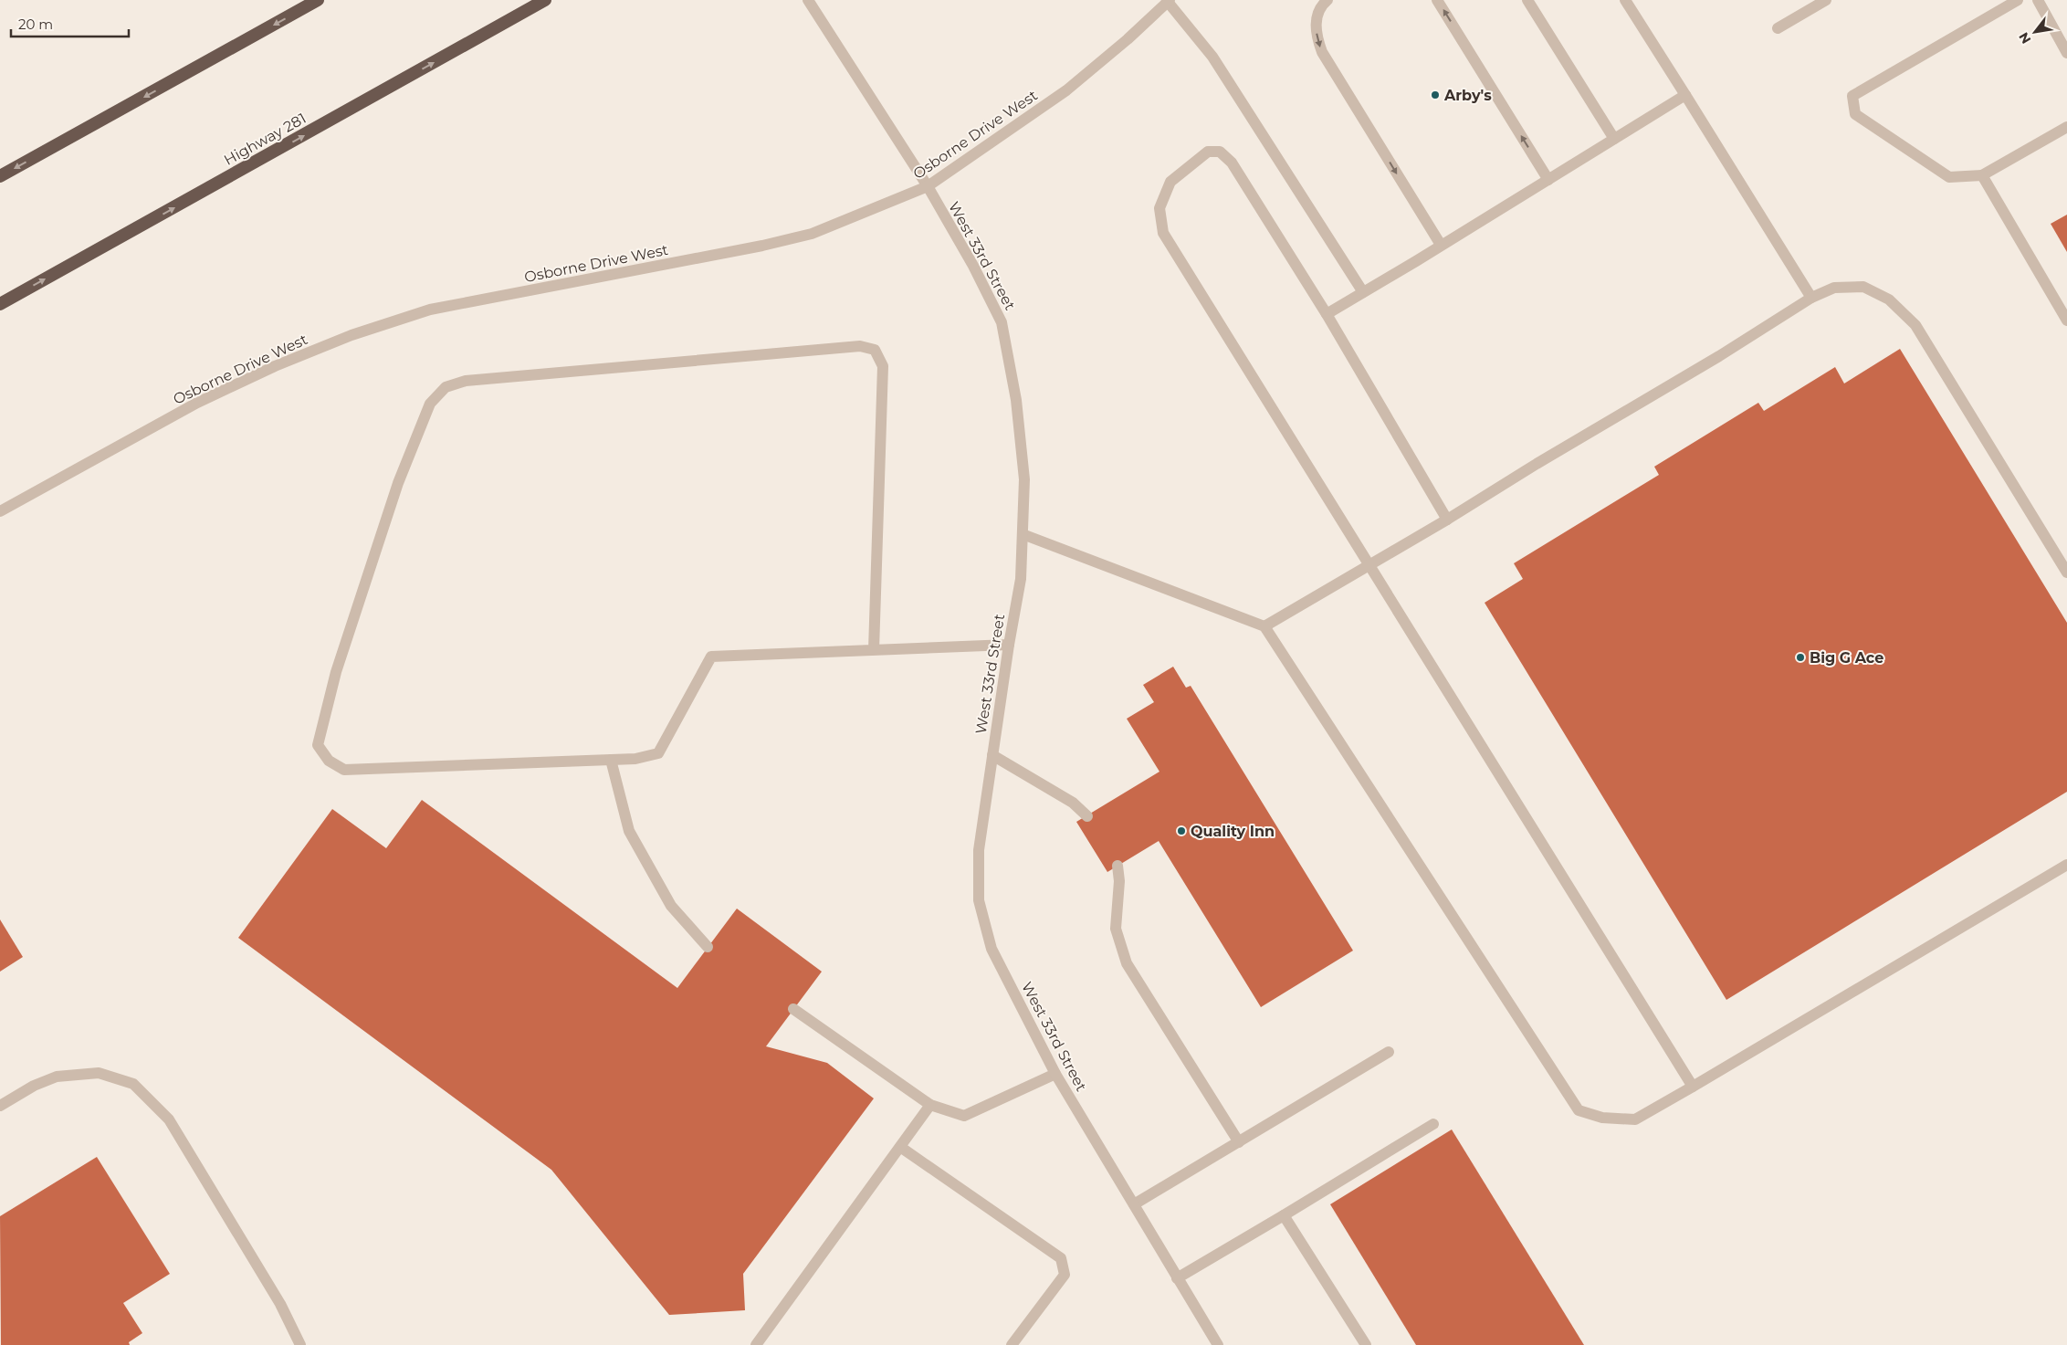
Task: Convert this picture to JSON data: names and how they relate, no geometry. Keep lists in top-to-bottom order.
{
  "streets": {
    "highway": ["Highway 281"],
    "street": ["Osborne Drive West", "West 33rd Street"]
  },
  "crossings": [
    ["Osborne Drive West", "West 33rd Street"]
  ],
  "places": ["Arby's", "Big G Ace", "Quality Inn"],
  "scale_bar": "20 m",
  "north": "bottom left"
}
